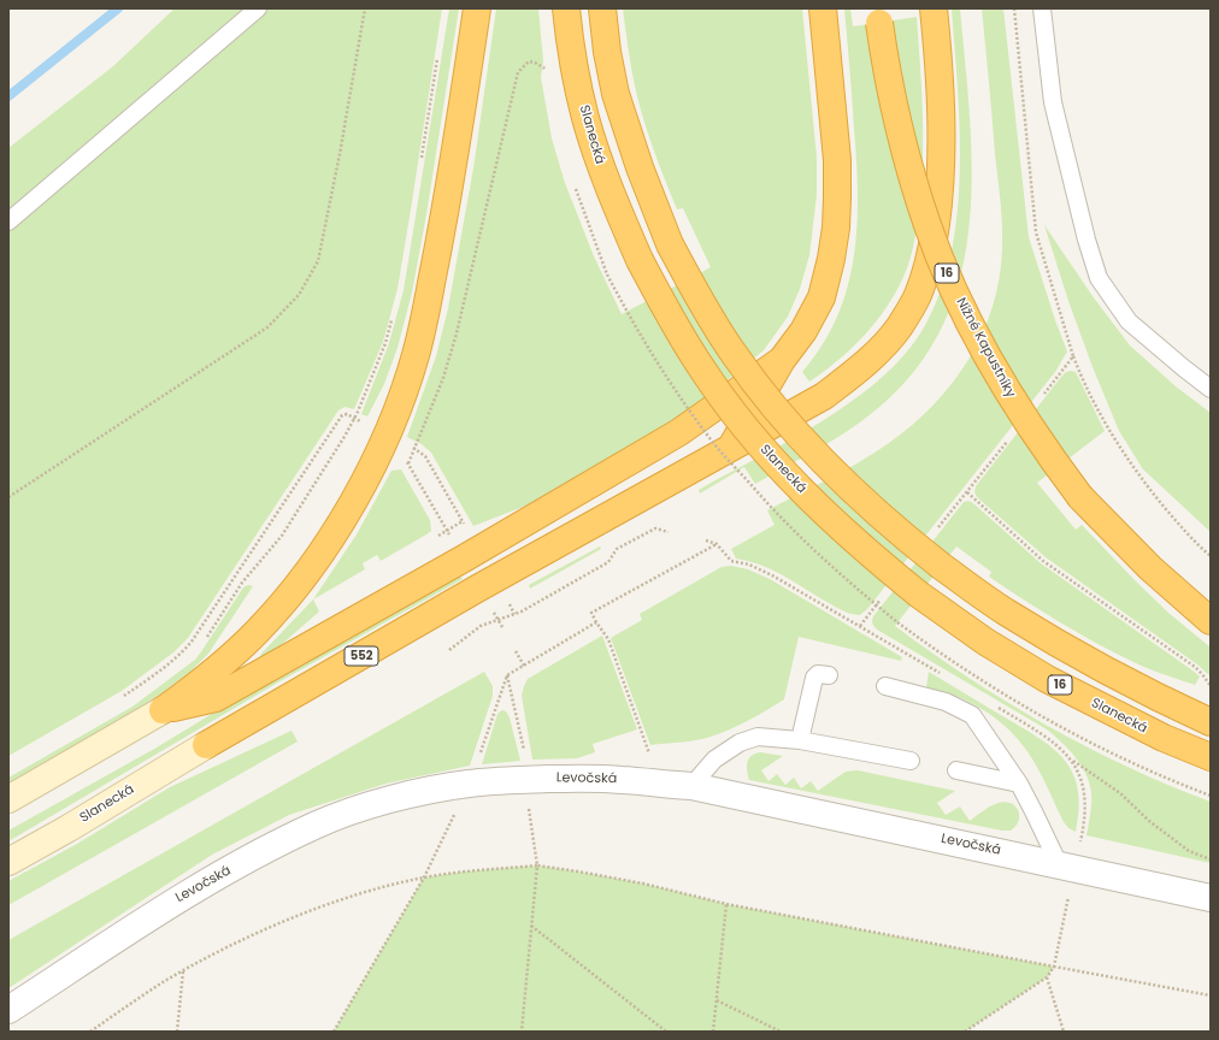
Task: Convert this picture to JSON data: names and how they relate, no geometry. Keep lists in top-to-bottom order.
{
  "streets": {
    "highway": [
      "Slanecká",
      "16",
      "Nižné Kapustníky",
      "552"
    ],
    "street": ["Levočská"]
  },
  "crossings": [
    ["Slanecká", "552"]
  ]
}
